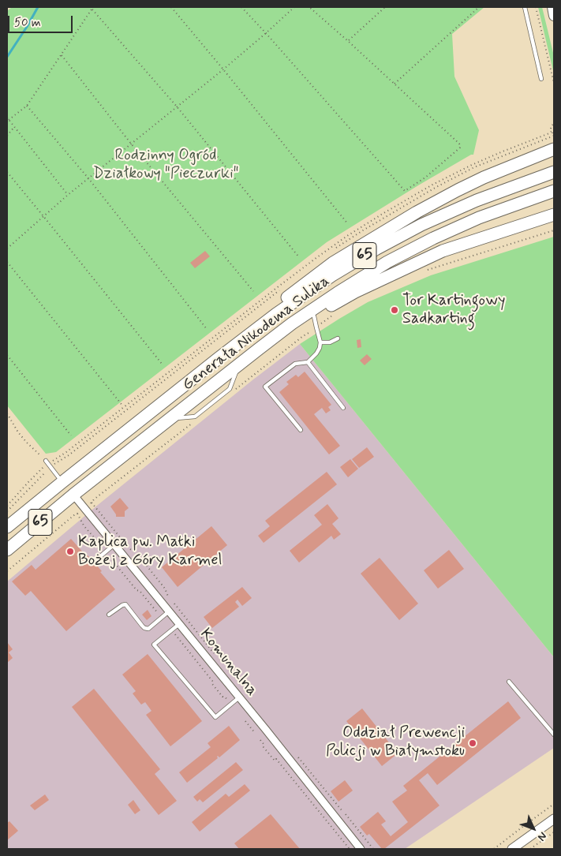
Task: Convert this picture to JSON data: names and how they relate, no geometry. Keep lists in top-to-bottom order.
{
  "streets": {
    "highway": ["65", "Generała Nikodema Sulika"],
    "street": ["Komunalna"]
  },
  "crossings": [
    ["Generała Nikodema Sulika", "Komunalna"]
  ],
  "parks": ["Rodzinny Ogród Działkowy \"Pieczurki\""],
  "places": ["Tor Kartingowy Sadkarting", "Kaplica pw. Matki Bożej z Góry Karmel", "Oddział Prewencji Policji w Białymstoku"],
  "scale_bar": "50 m",
  "north": "bottom right"
}
